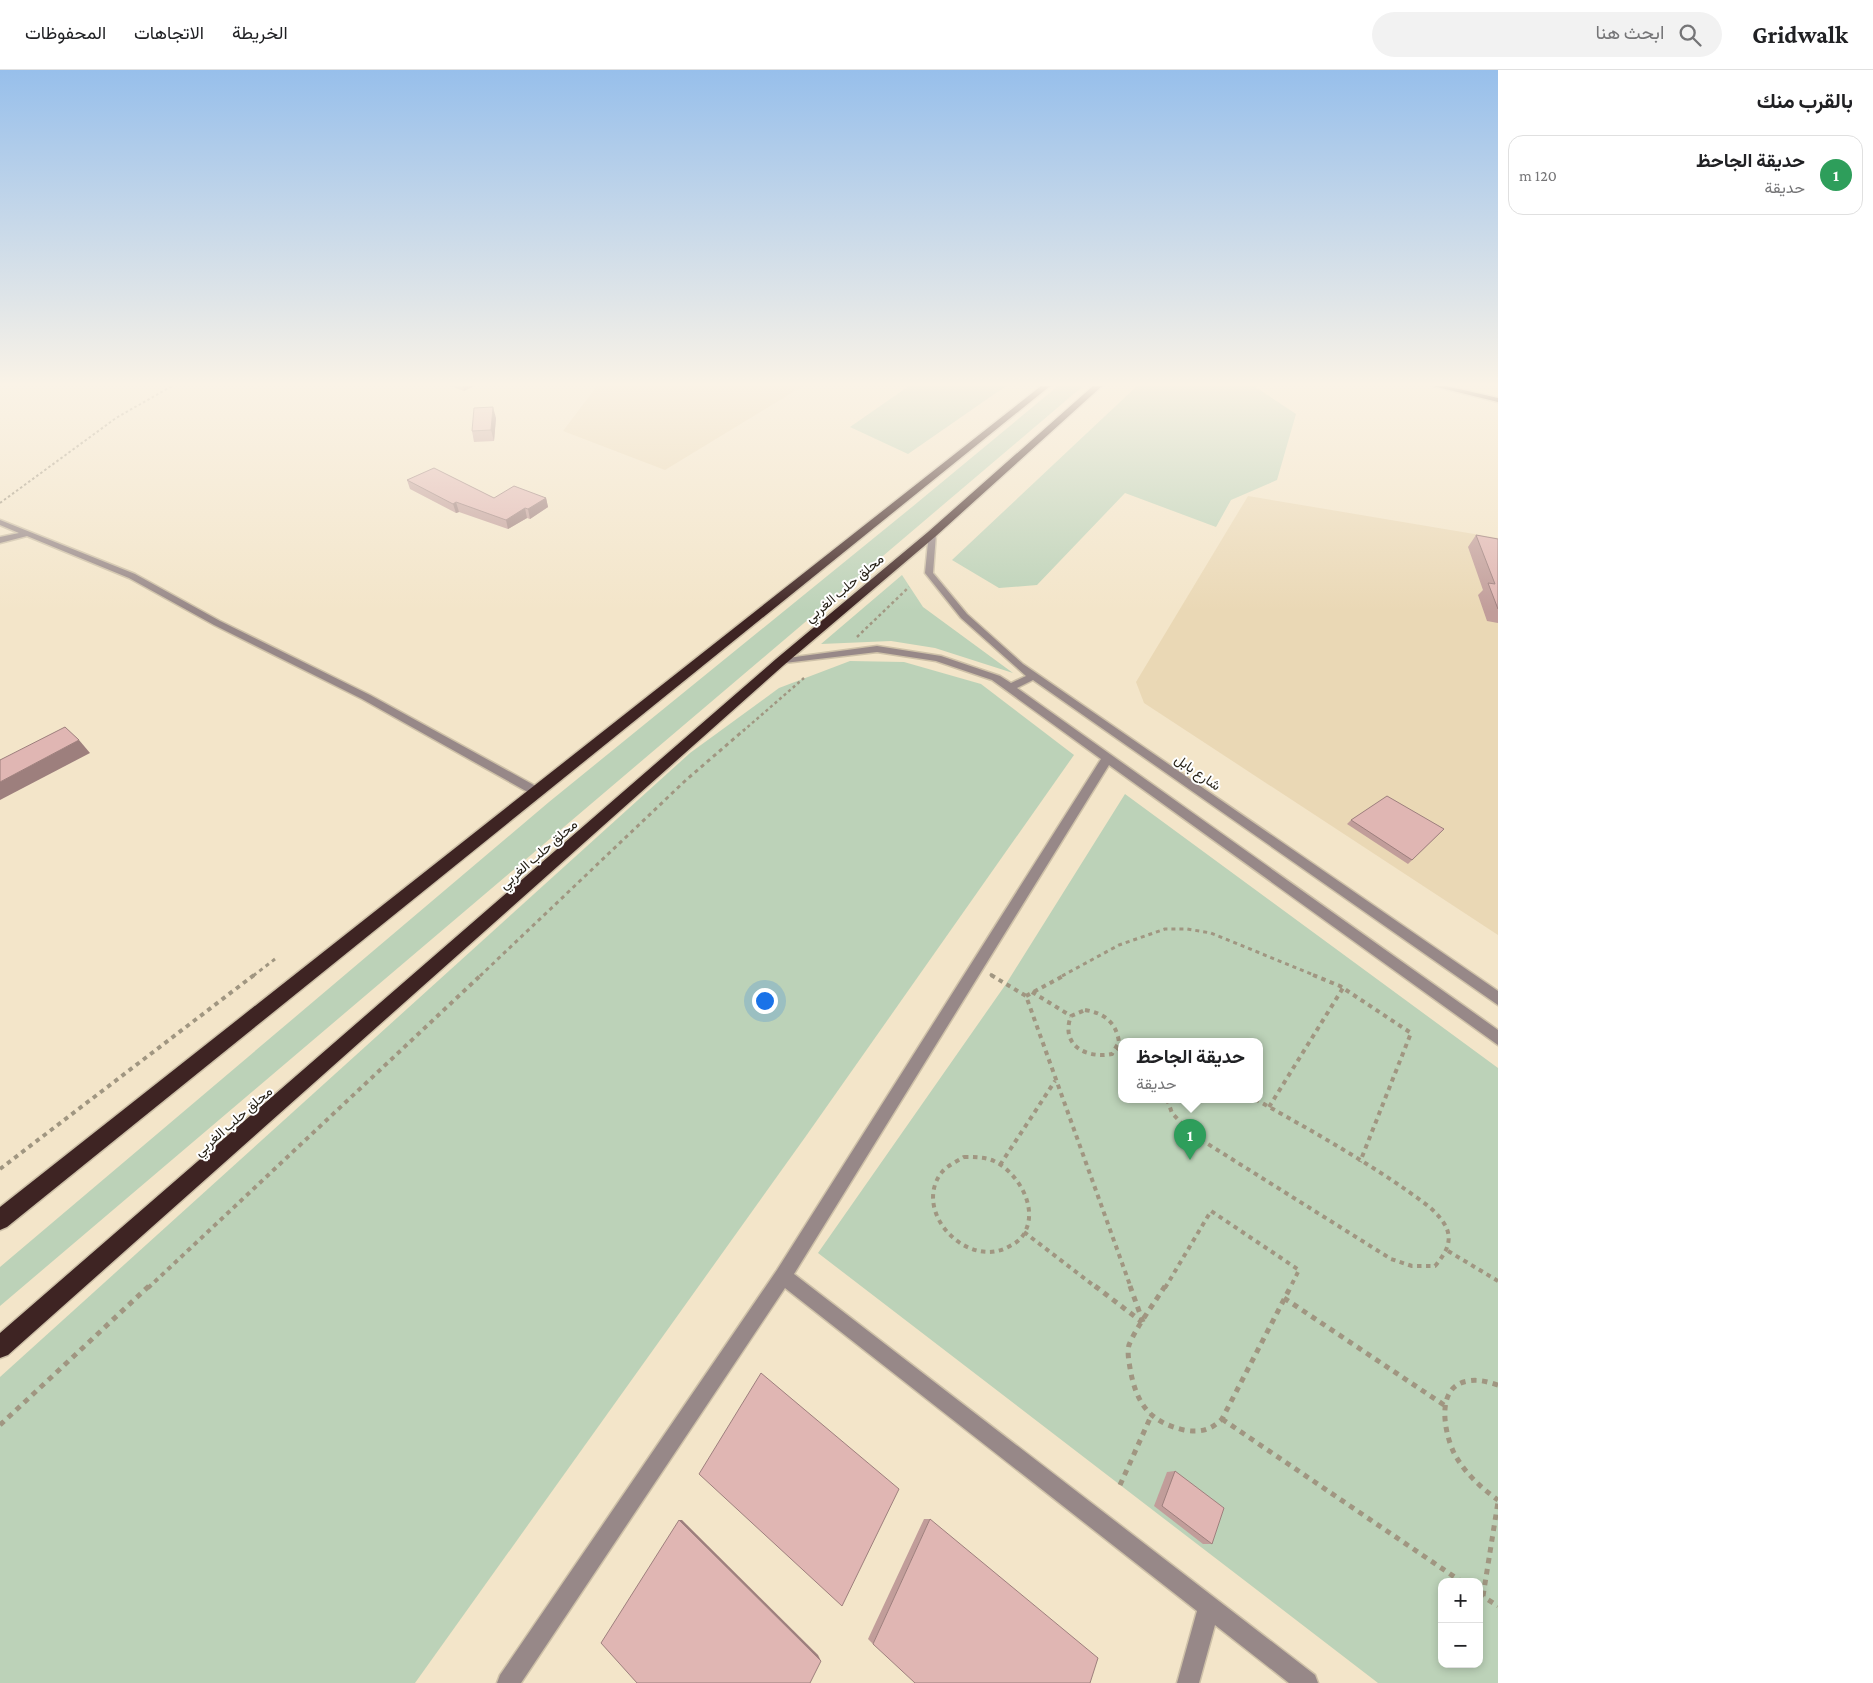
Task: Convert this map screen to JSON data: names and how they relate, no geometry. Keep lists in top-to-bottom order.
{
  "streets": {
    "highway": ["محلق حلب الغربي"],
    "street": ["شارع بابل"]
  },
  "crossings": [
    ["محلق حلب الغربي", "شارع بابل"]
  ],
  "page": {
    "header": "Gridwalk",
    "search": "ابحث هنا",
    "nav": ["الخريطة", "الاتجاهات", "المحفوظات"],
    "heading": "بالقرب منك",
    "list": [
      {
        "mark": "1",
        "name": "حديقة الجاحظ",
        "note": "حديقة",
        "value": "120 m"
      }
    ],
    "popup": ["حديقة الجاحظ", "حديقة"],
    "pins": "1",
    "map_buttons": ["+", "−"]
  }
}
